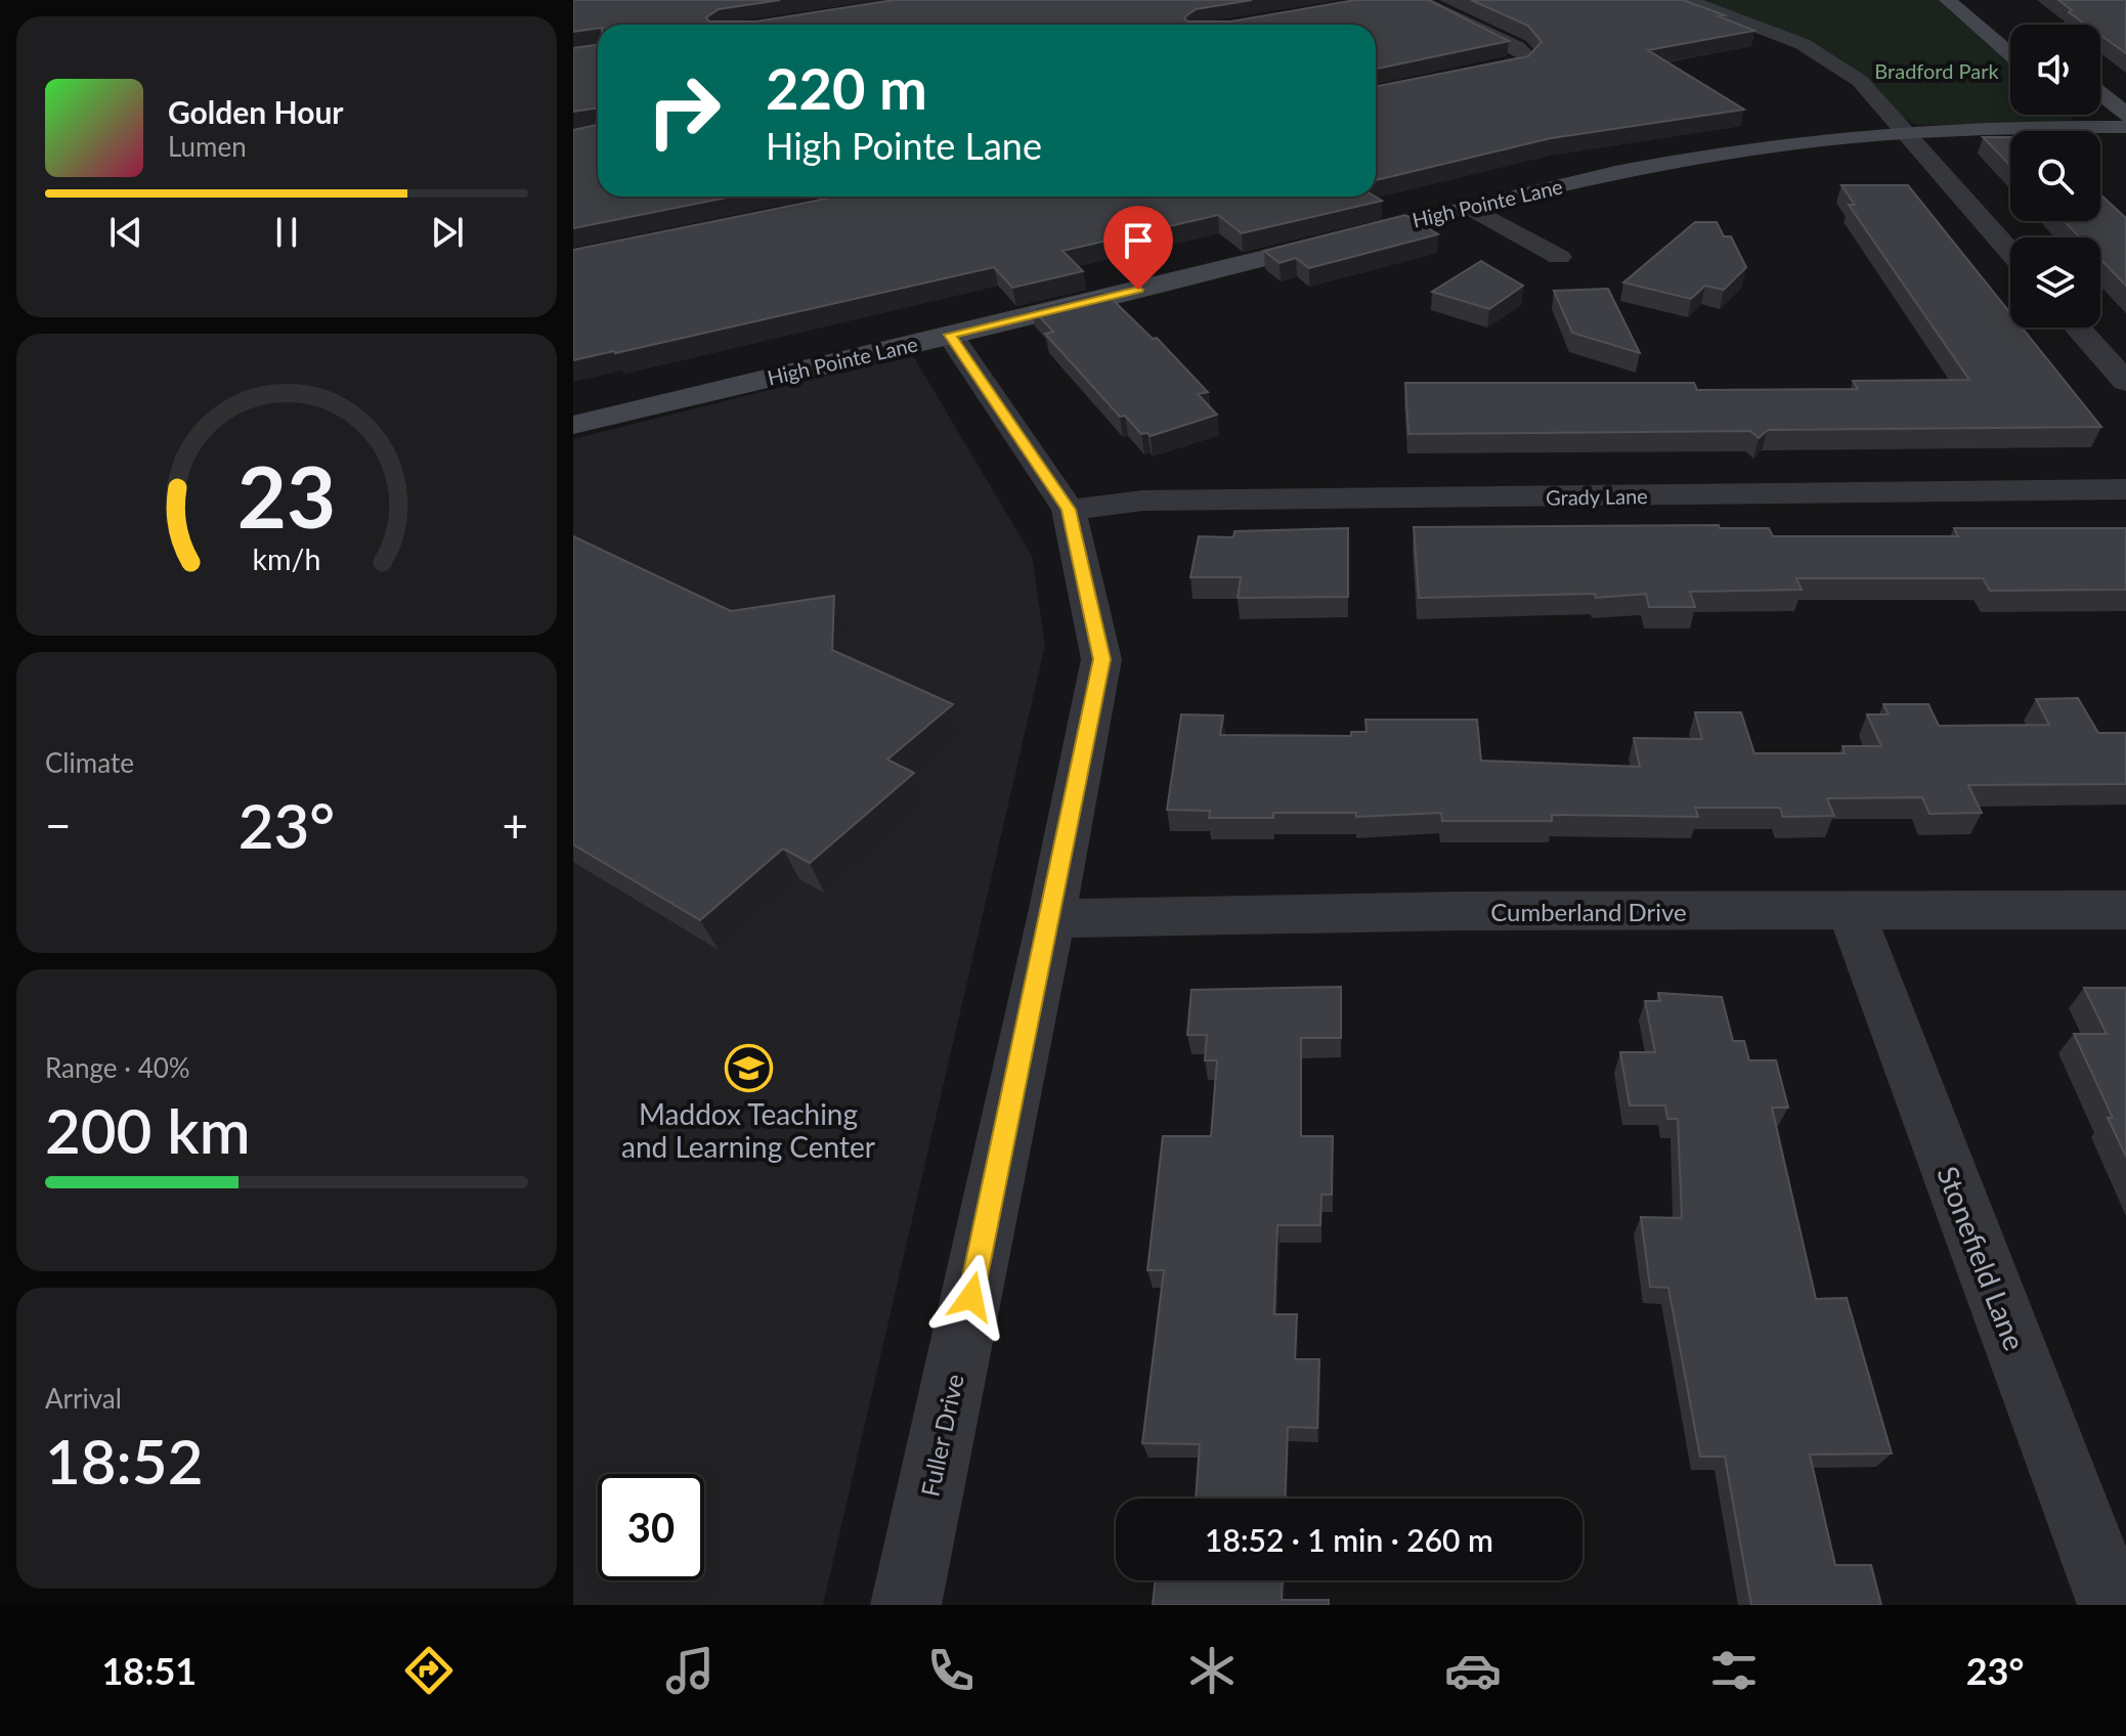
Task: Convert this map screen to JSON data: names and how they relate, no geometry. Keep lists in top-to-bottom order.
{
  "streets": {
    "street": [
      "High Pointe Lane",
      "Grady Lane",
      "Cumberland Drive",
      "Stonefield Lane",
      "Fuller Drive"
    ]
  },
  "crossings": [
    ["High Pointe Lane", "Fuller Drive"],
    ["Grady Lane", "Fuller Drive"],
    ["Cumberland Drive", "Stonefield Lane"],
    ["Cumberland Drive", "Fuller Drive"]
  ],
  "parks": ["Bradford Park"],
  "places": {
    "school or university": ["Maddox Teaching and Learning Center"]
  },
  "page": {
    "turn": ["220 m", "High Pointe Lane"],
    "song": ["Golden Hour", "Lumen"],
    "tile": [
      "Climate",
      ["Range · 40%", "200 km"],
      ["Arrival", "18:52"]
    ],
    "heat": ["−", "23°", "+"],
    "limit": "30",
    "trip": "18:52 · 1 min · 260 m",
    "tabs": ["18:51", "23°"],
    "gauge": ["23", "km/h"]
  }
}
